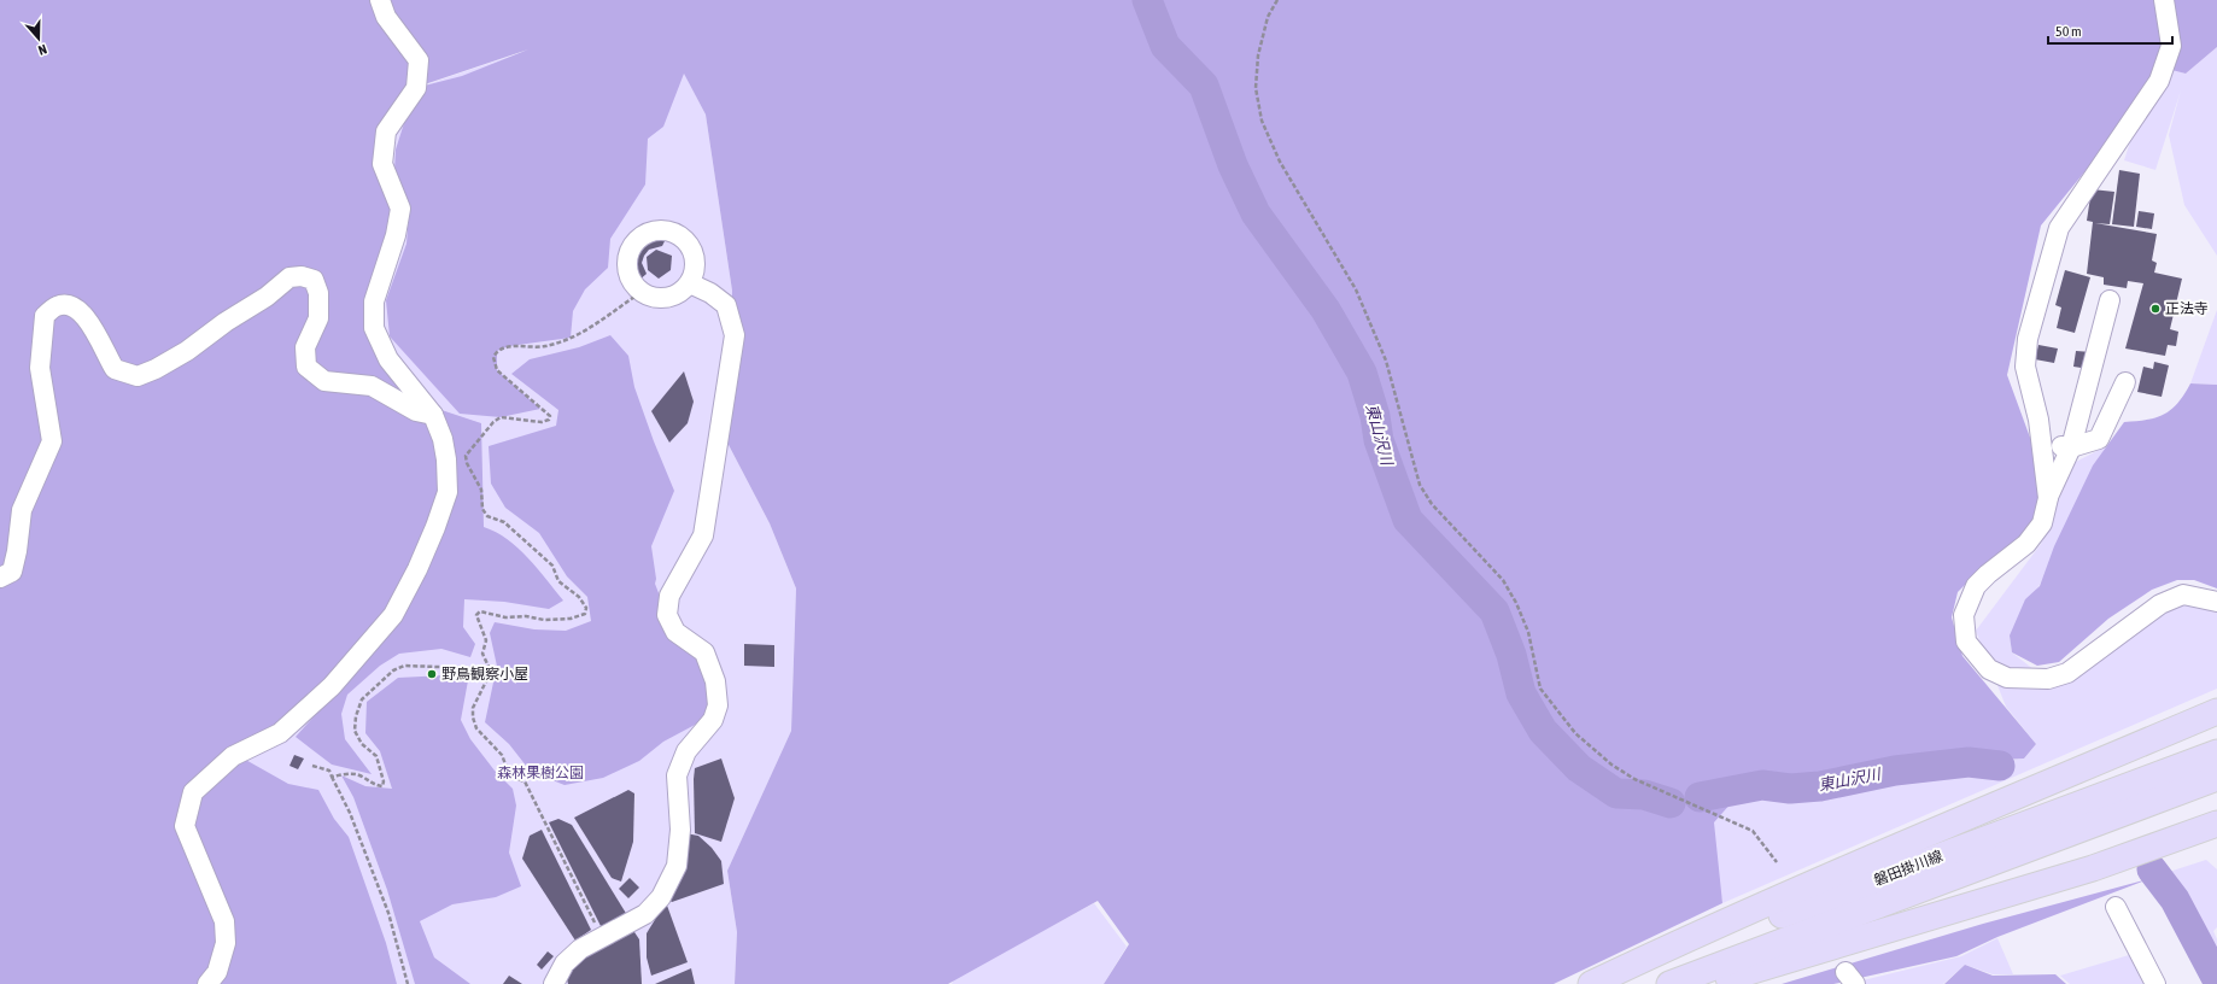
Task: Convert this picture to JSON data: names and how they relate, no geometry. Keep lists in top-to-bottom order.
{
  "streets": {
    "main road": ["磐田掛川線"]
  },
  "water": ["東山沢川"],
  "parks": ["森林果樹公園"],
  "places": ["正法寺", "野鳥観察小屋"],
  "scale_bar": "50 m",
  "north": "bottom"
}
